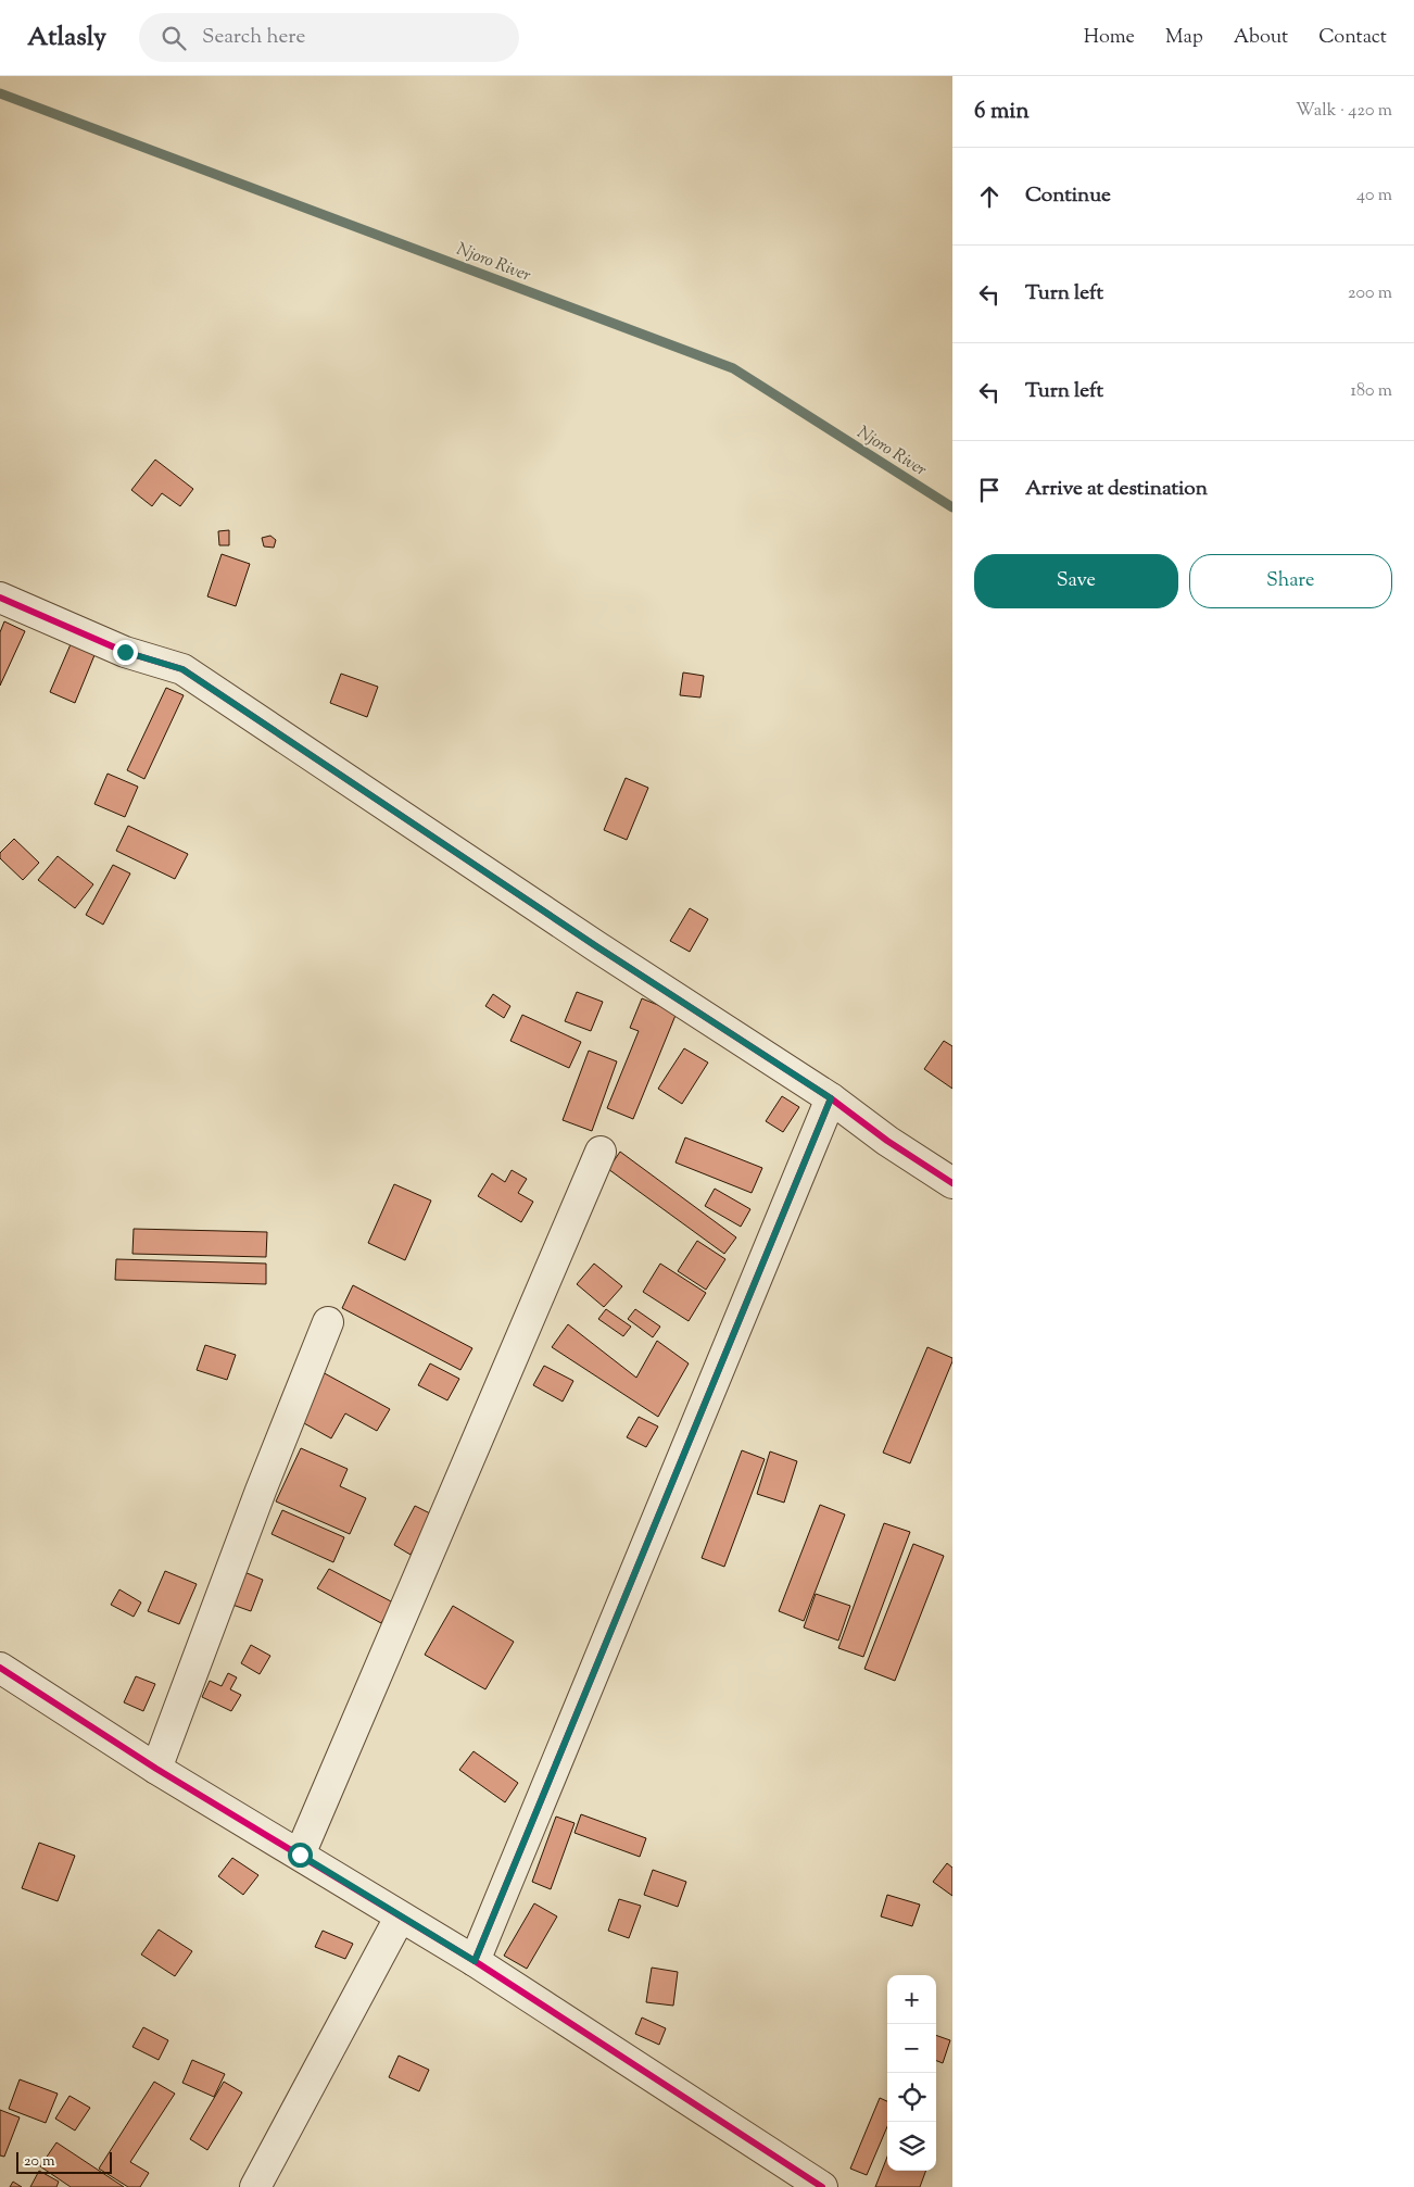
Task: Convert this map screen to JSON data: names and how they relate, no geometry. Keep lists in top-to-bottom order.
{
  "water": ["Njoro River"],
  "scale_bar": "20 m",
  "page": {
    "header": "Atlasly",
    "search": "Search here",
    "nav": [
      "Home",
      "Map",
      "About",
      "Contact"
    ],
    "heading": ["6 min", "Walk · 420 m"],
    "list": [
      ["Continue", "40 m"],
      ["Turn left", "200 m"],
      ["Turn left", "180 m"],
      "Arrive at destination"
    ],
    "buttons": ["Save", "Share"],
    "map_buttons": ["+", "−"],
    "scale": "20 m"
  }
}
